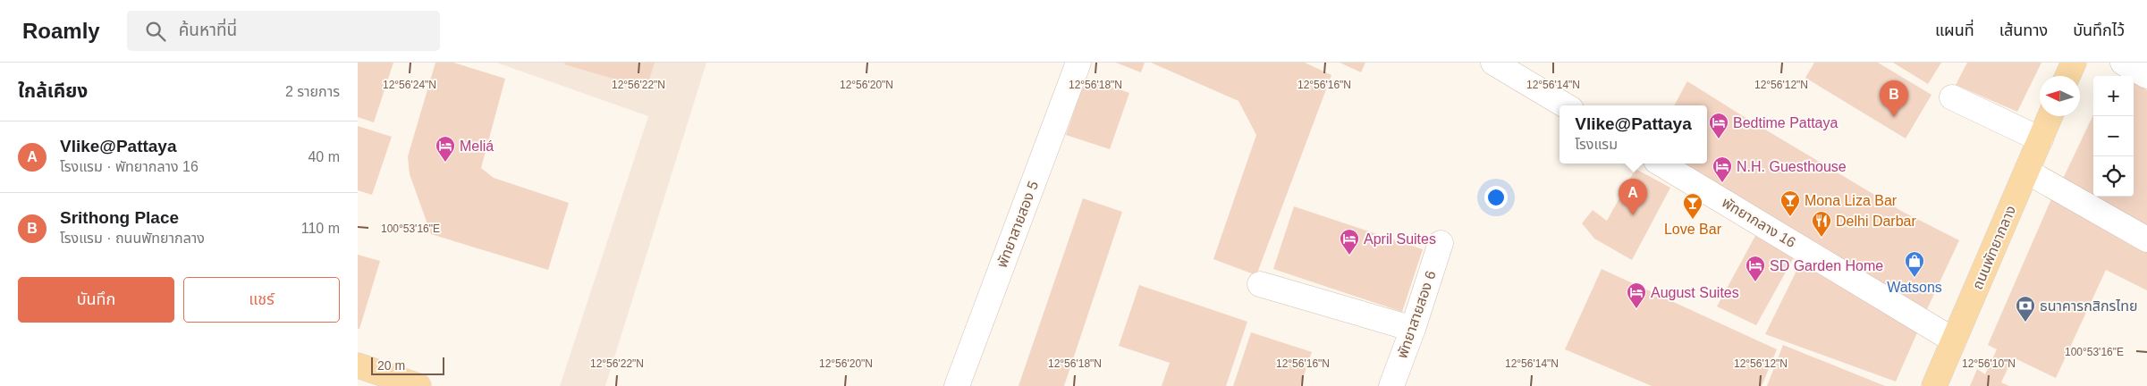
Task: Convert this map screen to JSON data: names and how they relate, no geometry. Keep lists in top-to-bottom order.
{
  "streets": {
    "main road": ["ถนนพัทยากลาง"],
    "street": ["พัทยากลาง 16", "พัทยาสายสอง 5", "พัทยาสายสอง 6"]
  },
  "crossings": [
    ["พัทยากลาง 16", "ถนนพัทยากลาง"]
  ],
  "places": {
    "hotel": [
      "Bedtime Pattaya",
      "Meliá",
      "N.H. Guesthouse",
      "April Suites",
      "SD Garden Home",
      "August Suites"
    ],
    "bar": ["Mona Liza Bar", "Love Bar"],
    "restaurant": ["Delhi Darbar"],
    "shop": ["Watsons"],
    "bank": ["ธนาคารกสิกรไทย"]
  },
  "scale_bar": "20 m",
  "north": "left",
  "page": {
    "header": "Roamly",
    "search": "ค้นหาที่นี่",
    "nav": ["แผนที่", "เส้นทาง", "บันทึกไว้"],
    "heading": ["ใกล้เคียง", "2 รายการ"],
    "map_buttons": ["+", "−"],
    "pins": ["B", "A"],
    "popup": ["Vlike@Pattaya", "โรงแรม"],
    "list": [
      {
        "mark": "A",
        "name": "Vlike@Pattaya",
        "note": "โรงแรม · พัทยากลาง 16",
        "value": "40 m"
      },
      {
        "mark": "B",
        "name": "Srithong Place",
        "note": "โรงแรม · ถนนพัทยากลาง",
        "value": "110 m"
      }
    ],
    "buttons": ["บันทึก", "แชร์"],
    "scale": "20 m"
  },
  "coordinates": [
    "12°56'24\"N",
    "12°56'22\"N",
    "12°56'20\"N",
    "12°56'18\"N",
    "12°56'16\"N",
    "12°56'14\"N",
    "12°56'12\"N",
    "100°53'16\"E",
    "12°56'10\"N"
  ]
}
